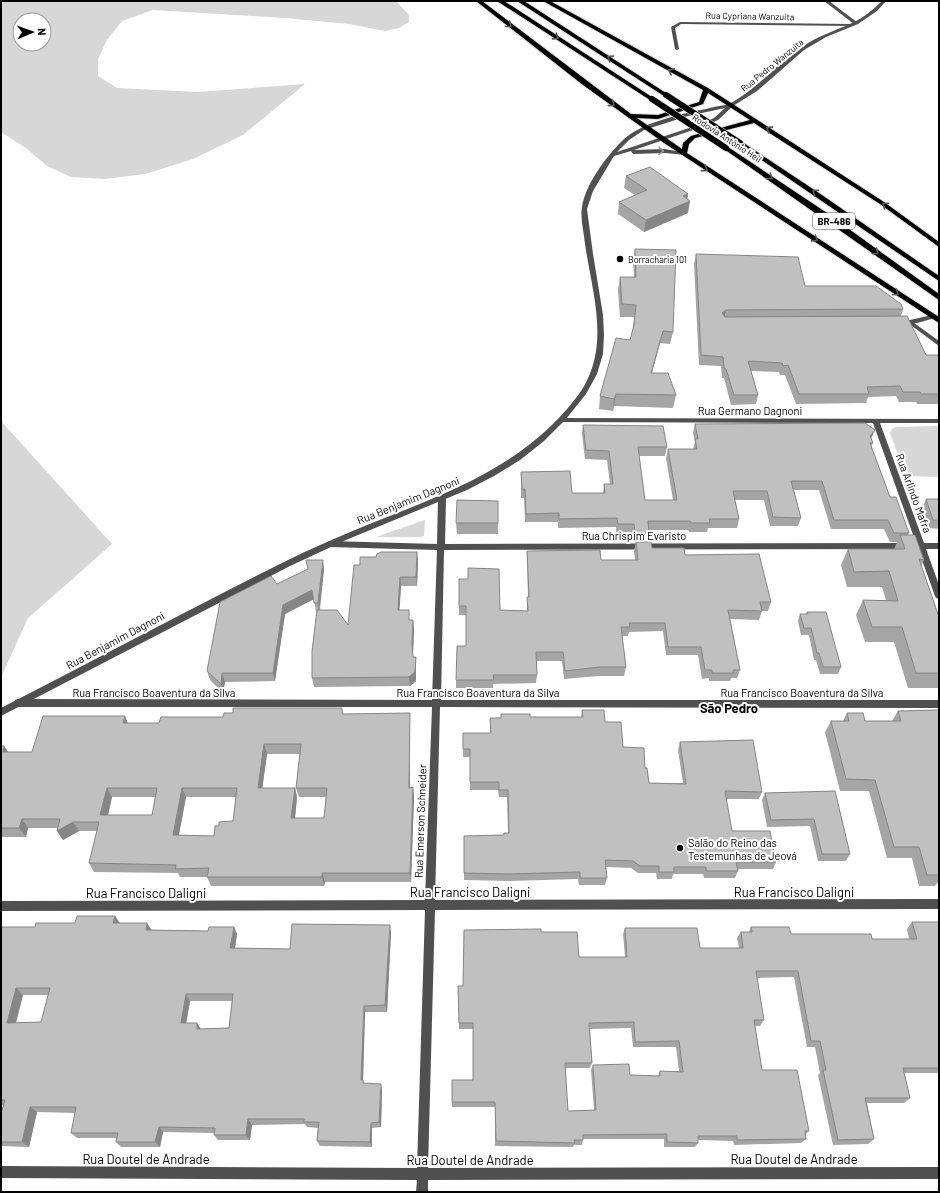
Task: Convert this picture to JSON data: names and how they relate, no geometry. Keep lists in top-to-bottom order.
{
  "streets": {
    "main road": ["Rodovia Antônio Heil", "BR-486"],
    "street": [
      "Rua Cypriana Wanzuita",
      "Rua Pedro Wanzuita",
      "Rua Germano Dagnoni",
      "Rua Arlindo Mafra",
      "Rua Benjamim Dagnoni",
      "Rua Chrispim Evaristo",
      "Rua Francisco Boaventura da Silva",
      "Rua Emerson Schneider",
      "Rua Francisco Daligni",
      "Rua Doutel de Andrade"
    ]
  },
  "crossings": [
    ["Rua Cypriana Wanzuita", "Rua Pedro Wanzuita"],
    ["Rua Pedro Wanzuita", "Rua Benjamim Dagnoni"],
    ["Rua Germano Dagnoni", "Rua Arlindo Mafra"],
    ["Rua Germano Dagnoni", "Rua Benjamim Dagnoni"],
    ["Rua Arlindo Mafra", "Rua Chrispim Evaristo"],
    ["Rua Benjamim Dagnoni", "Rua Chrispim Evaristo"],
    ["Rua Benjamim Dagnoni", "Rua Francisco Boaventura da Silva"],
    ["Rua Benjamim Dagnoni", "Rua Emerson Schneider"],
    ["Rua Chrispim Evaristo", "Rua Emerson Schneider"],
    ["Rua Francisco Boaventura da Silva", "Rua Emerson Schneider"],
    ["Rua Emerson Schneider", "Rua Francisco Daligni"],
    ["Rua Emerson Schneider", "Rua Doutel de Andrade"]
  ],
  "districts": ["São Pedro"],
  "places": ["Borracharia 101", "Salão do Reino das Testemunhas de Jeová"],
  "north": "right"
}
